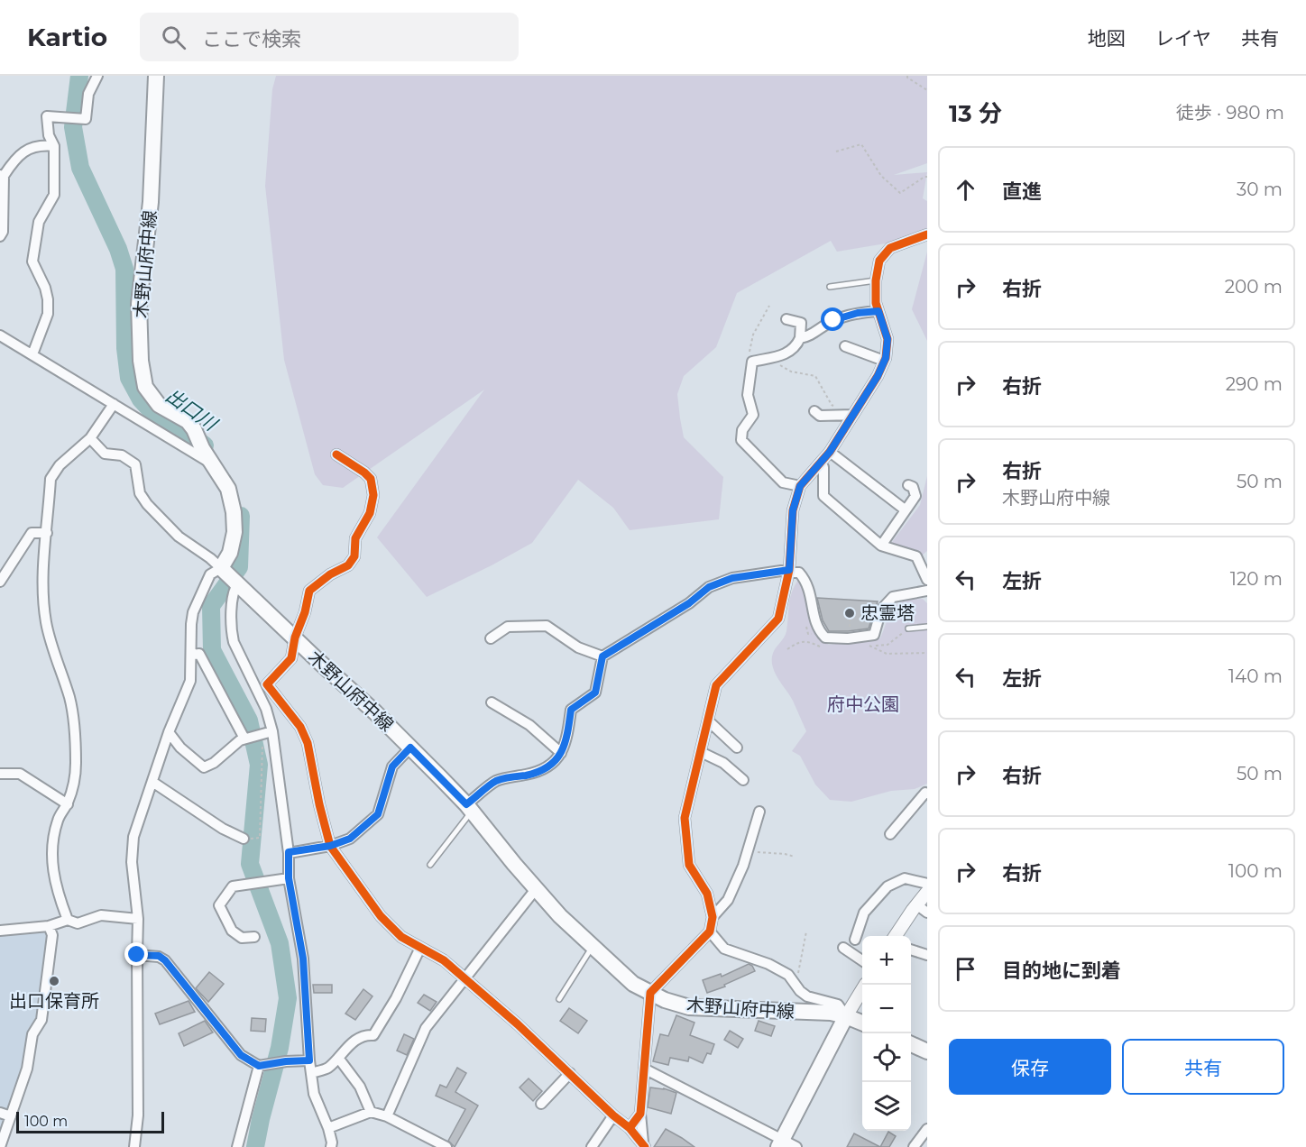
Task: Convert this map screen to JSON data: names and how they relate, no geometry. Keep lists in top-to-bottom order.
{
  "streets": {
    "main road": ["木野山府中線"]
  },
  "water": ["出口川"],
  "parks": ["府中公園"],
  "places": ["忠霊塔", "出口保育所"],
  "scale_bar": "100 m",
  "page": {
    "header": "Kartio",
    "search": "ここで検索",
    "nav": ["地図", "レイヤ", "共有"],
    "heading": ["13 分", "徒歩 · 980 m"],
    "list": [
      ["直進", "30 m"],
      ["右折", "200 m"],
      ["右折", "290 m"],
      ["右折", "木野山府中線", "50 m"],
      ["左折", "120 m"],
      ["左折", "140 m"],
      ["右折", "50 m"],
      ["右折", "100 m"],
      "目的地に到着"
    ],
    "map_buttons": ["+", "−"],
    "buttons": ["保存", "共有"],
    "scale": "100 m"
  }
}
